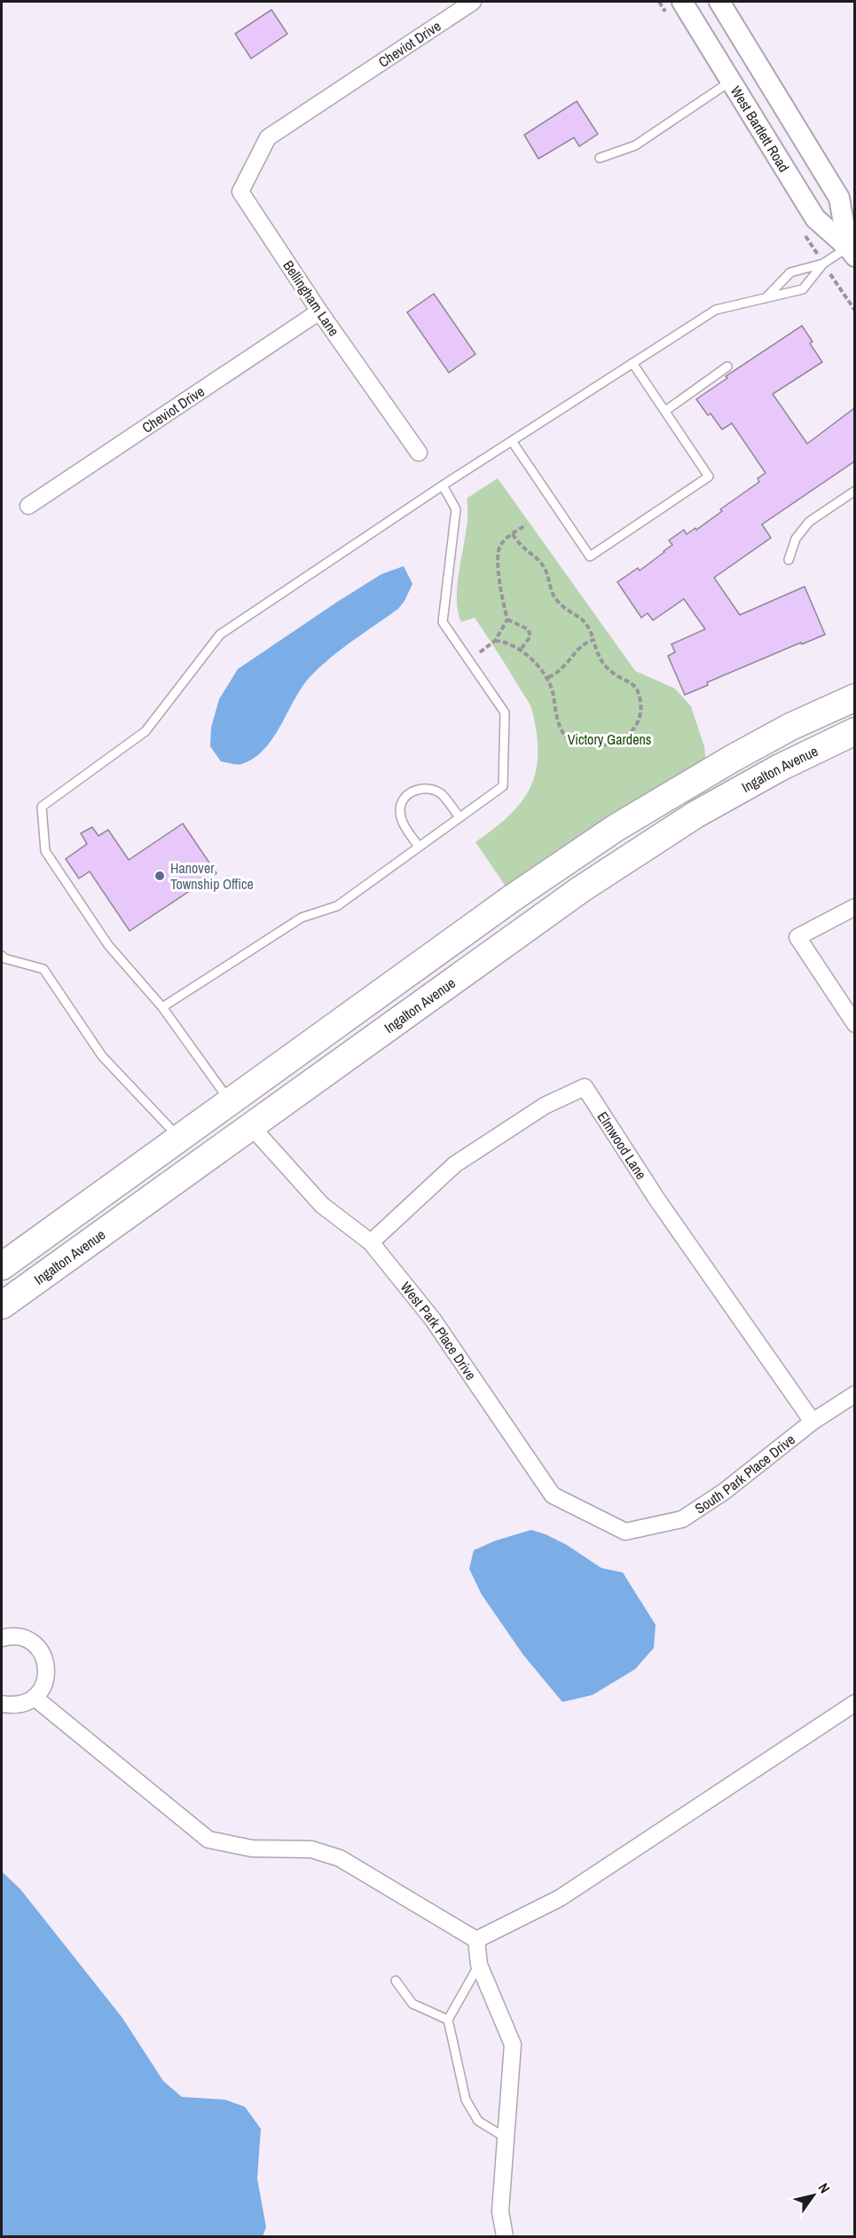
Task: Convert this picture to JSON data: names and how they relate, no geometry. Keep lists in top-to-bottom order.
{
  "streets": {
    "main road": ["Ingalton Avenue"],
    "street": [
      "Cheviot Drive",
      "West Bartlett Road",
      "Bellingham Lane",
      "Elmwood Lane",
      "West Park Place Drive",
      "South Park Place Drive"
    ]
  },
  "crossings": [
    ["Cheviot Drive", "Bellingham Lane"],
    ["Ingalton Avenue", "West Park Place Drive"],
    ["Elmwood Lane", "West Park Place Drive"],
    ["Elmwood Lane", "South Park Place Drive"],
    ["West Park Place Drive", "South Park Place Drive"]
  ],
  "parks": ["Victory Gardens"],
  "places": ["Hanover Township Office"],
  "north": "top right"
}
